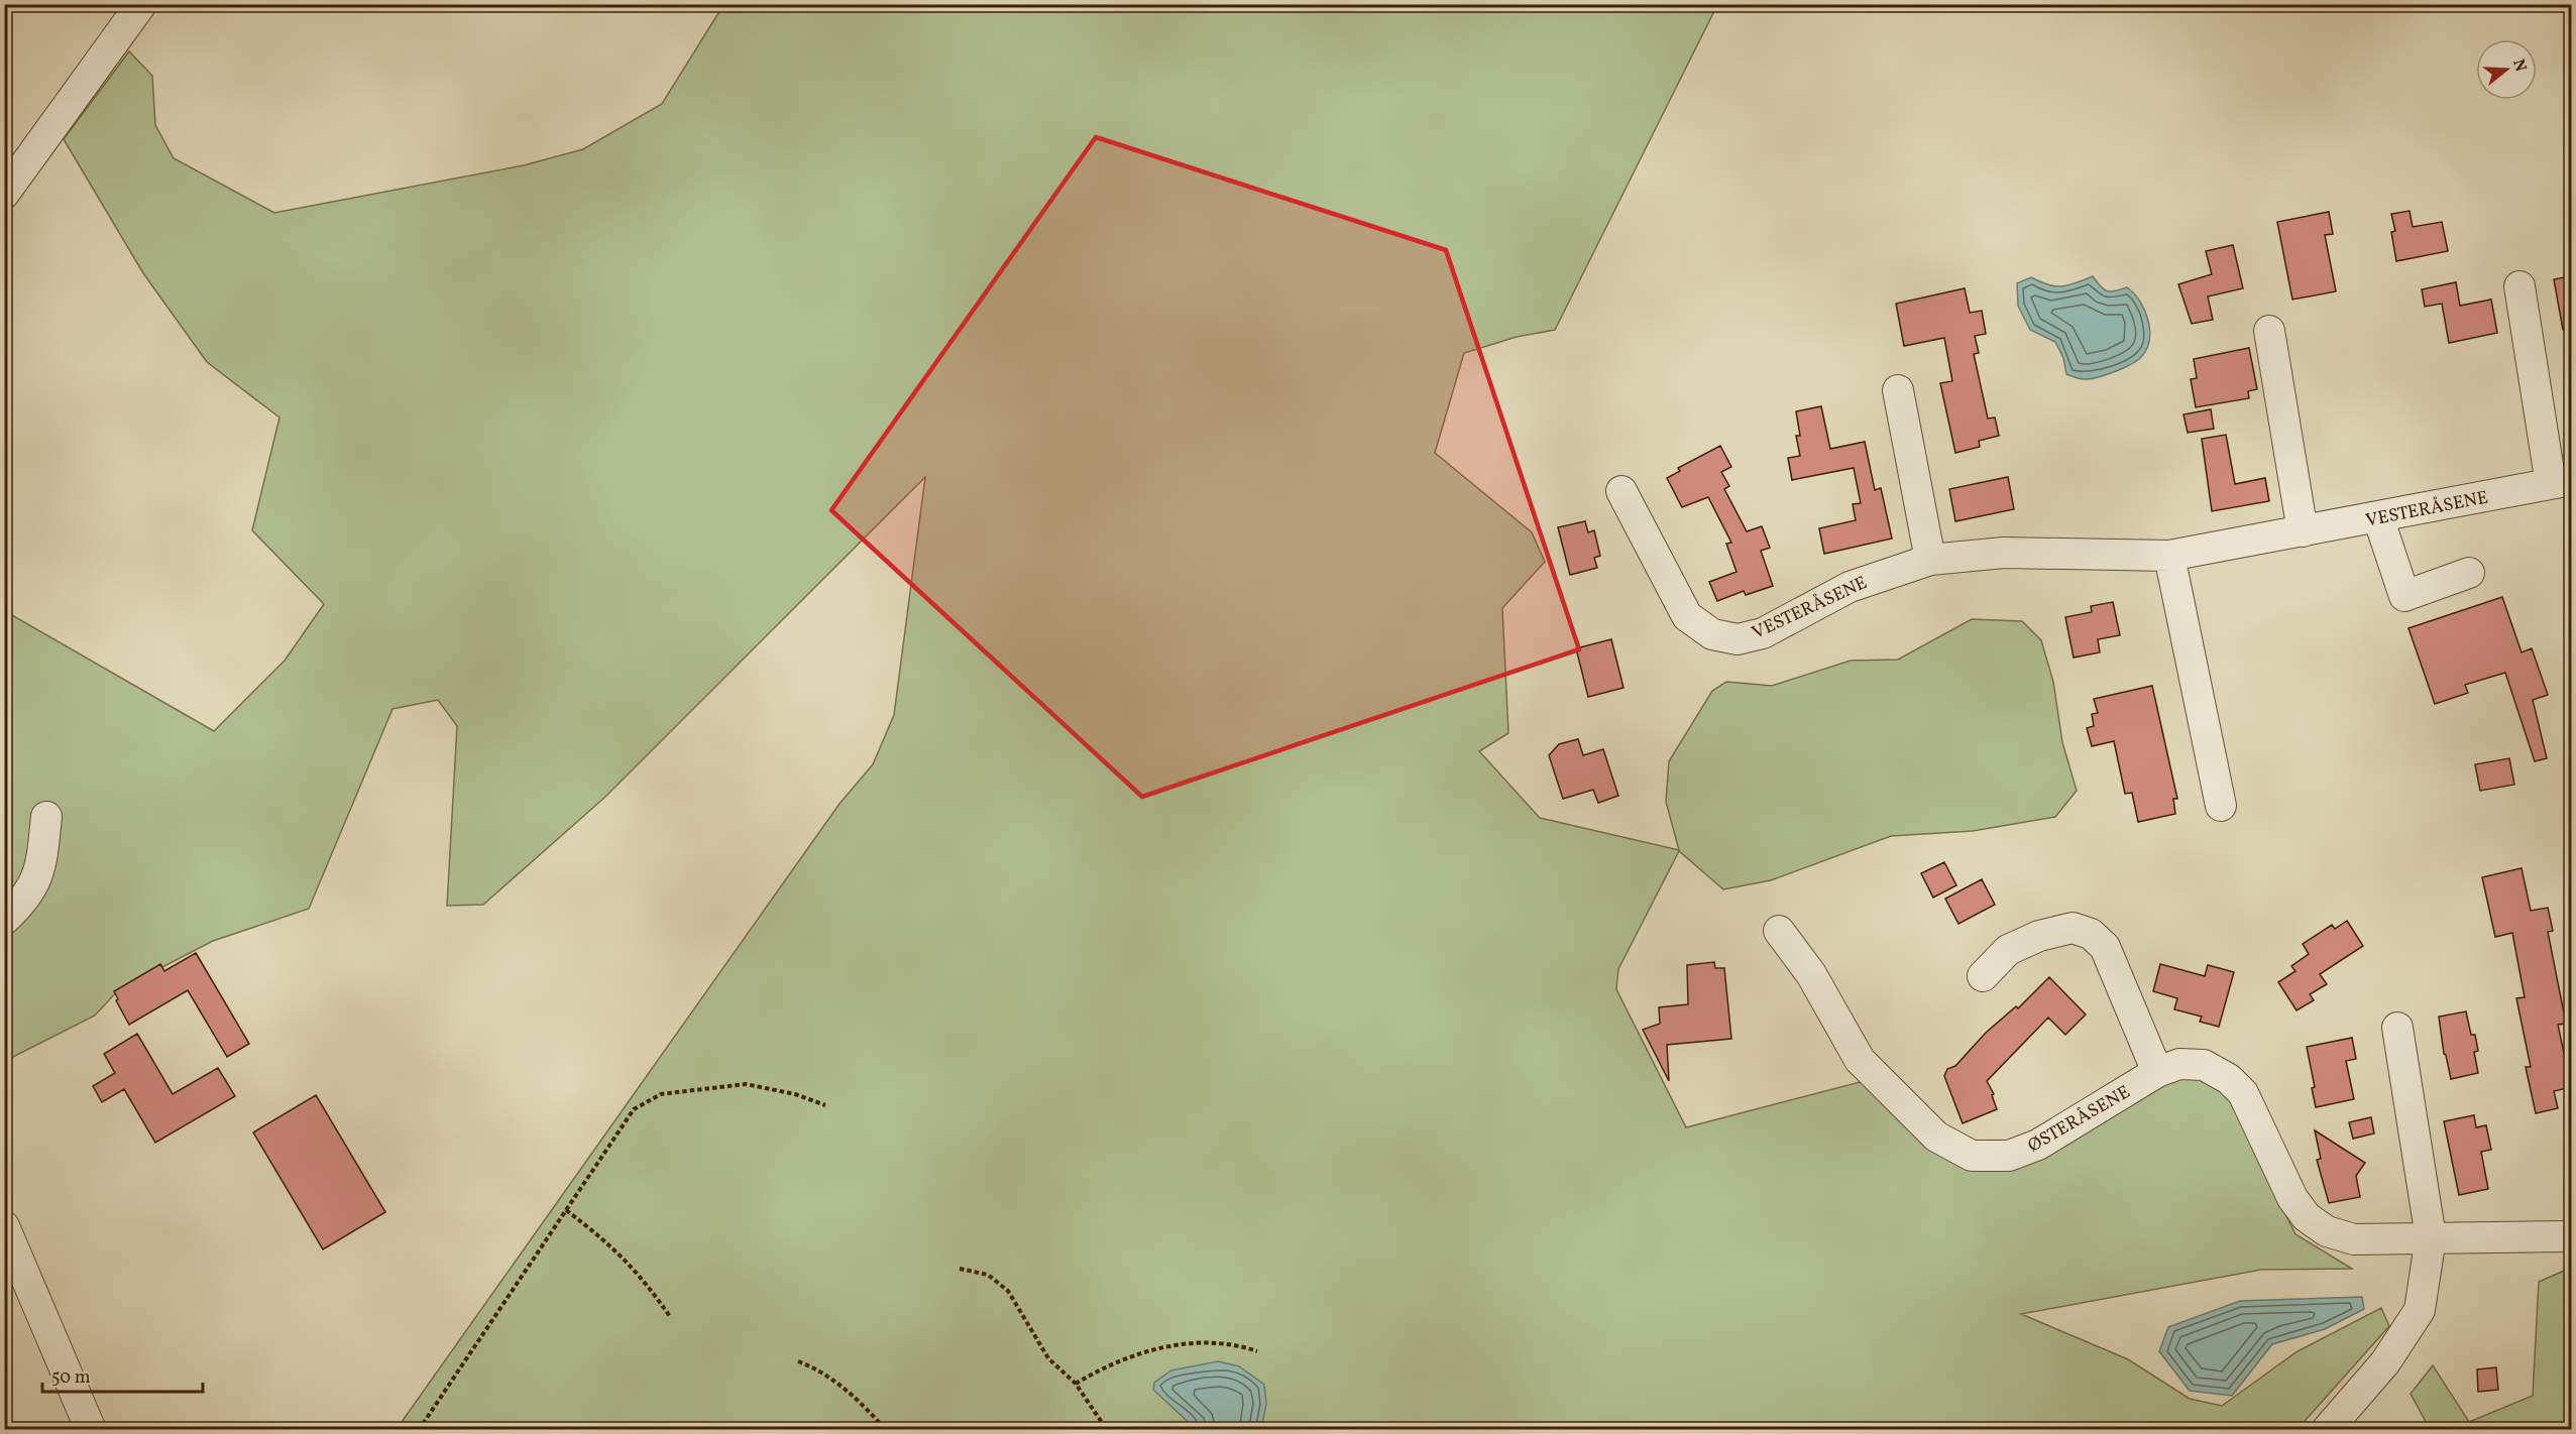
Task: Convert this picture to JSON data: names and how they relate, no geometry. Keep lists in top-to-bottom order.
{
  "streets": {
    "street": ["VESTERÅSENE", "ØSTERÅSENE"]
  },
  "scale_bar": "50 m",
  "north": "right"
}
